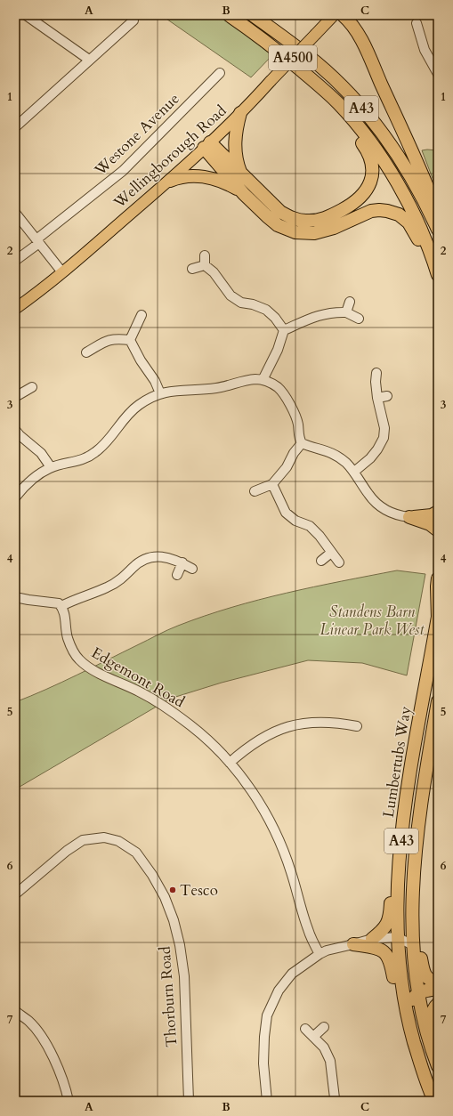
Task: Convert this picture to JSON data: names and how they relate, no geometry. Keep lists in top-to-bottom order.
{
  "streets": {
    "highway": ["A43", "Lumbertubs Way"],
    "main road": ["A4500", "Wellingborough Road"],
    "street": ["Westone Avenue", "Edgemont Road", "Thorburn Road"]
  },
  "parks": ["Standens Barn Linear Park West"],
  "places": ["Tesco"],
  "grid": {
    "columns": ["A", "B", "C"],
    "rows": [
      "1",
      "2",
      "3",
      "4",
      "5",
      "6",
      "7"
    ]
  }
}
